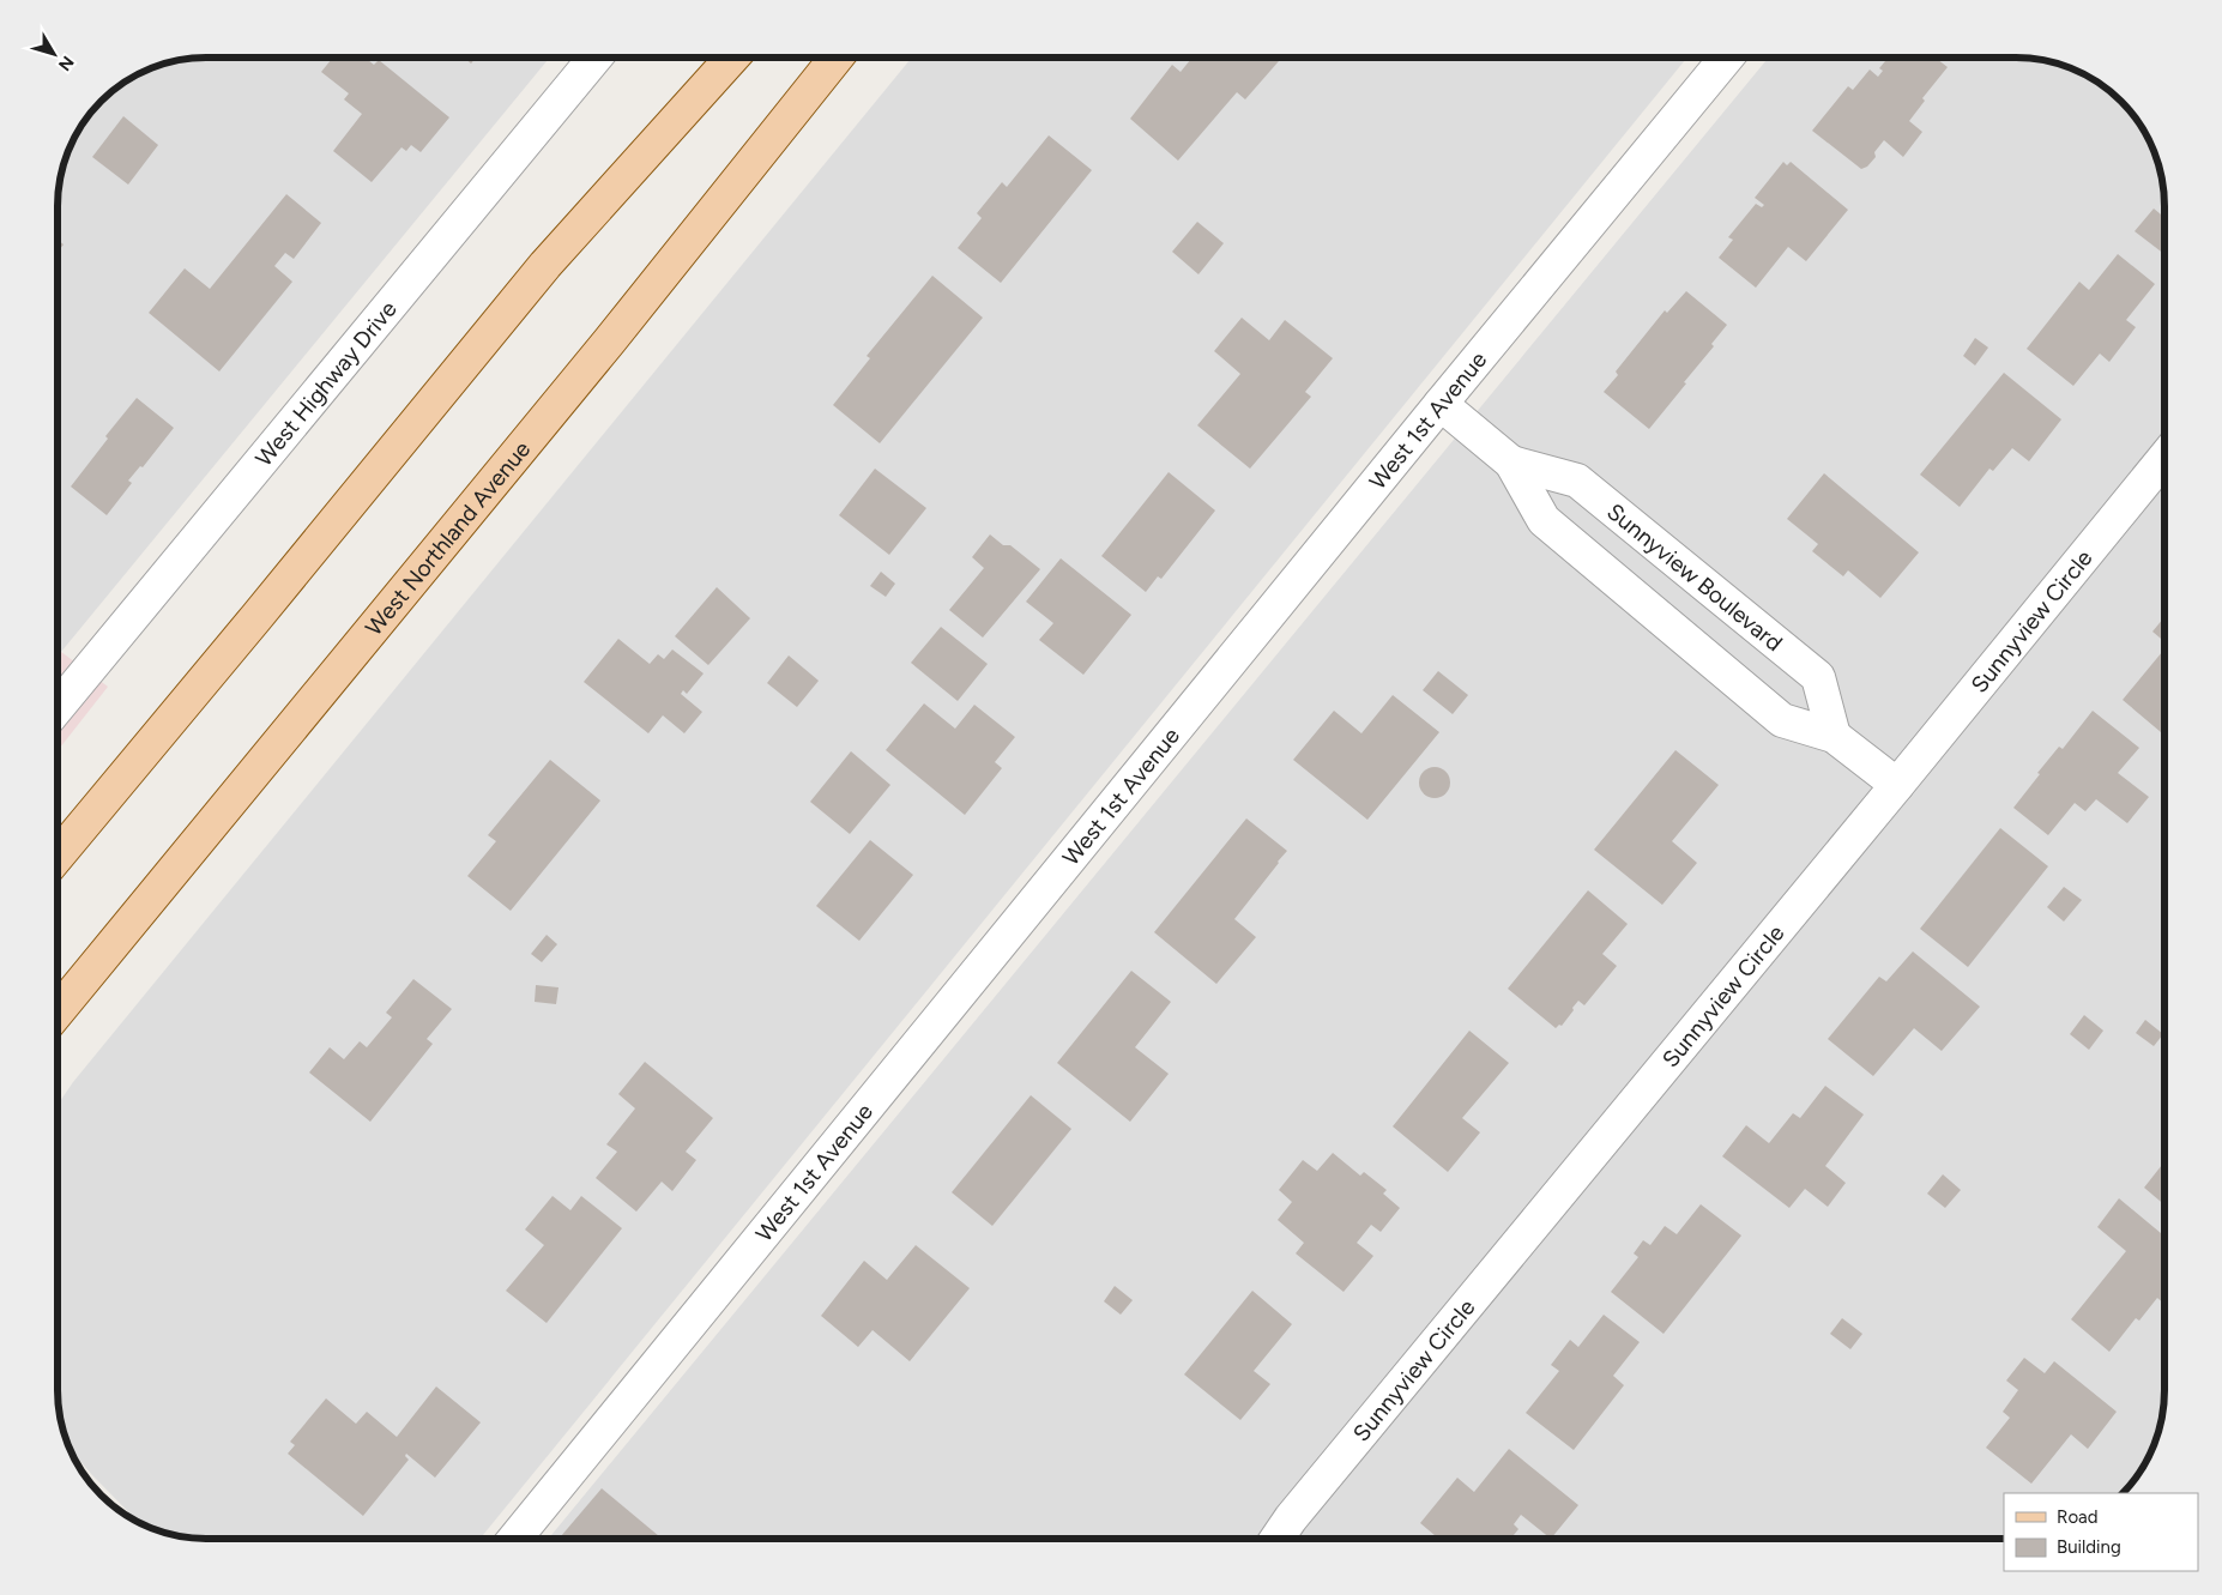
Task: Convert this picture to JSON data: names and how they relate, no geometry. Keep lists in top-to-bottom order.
{
  "streets": {
    "main road": ["West Northland Avenue"],
    "street": [
      "West Highway Drive",
      "West 1st Avenue",
      "Sunnyview Boulevard",
      "Sunnyview Circle"
    ]
  },
  "crossings": [
    ["West 1st Avenue", "Sunnyview Boulevard"],
    ["Sunnyview Boulevard", "Sunnyview Circle"]
  ],
  "legend": ["Road", "Building"],
  "north": "bottom right"
}
